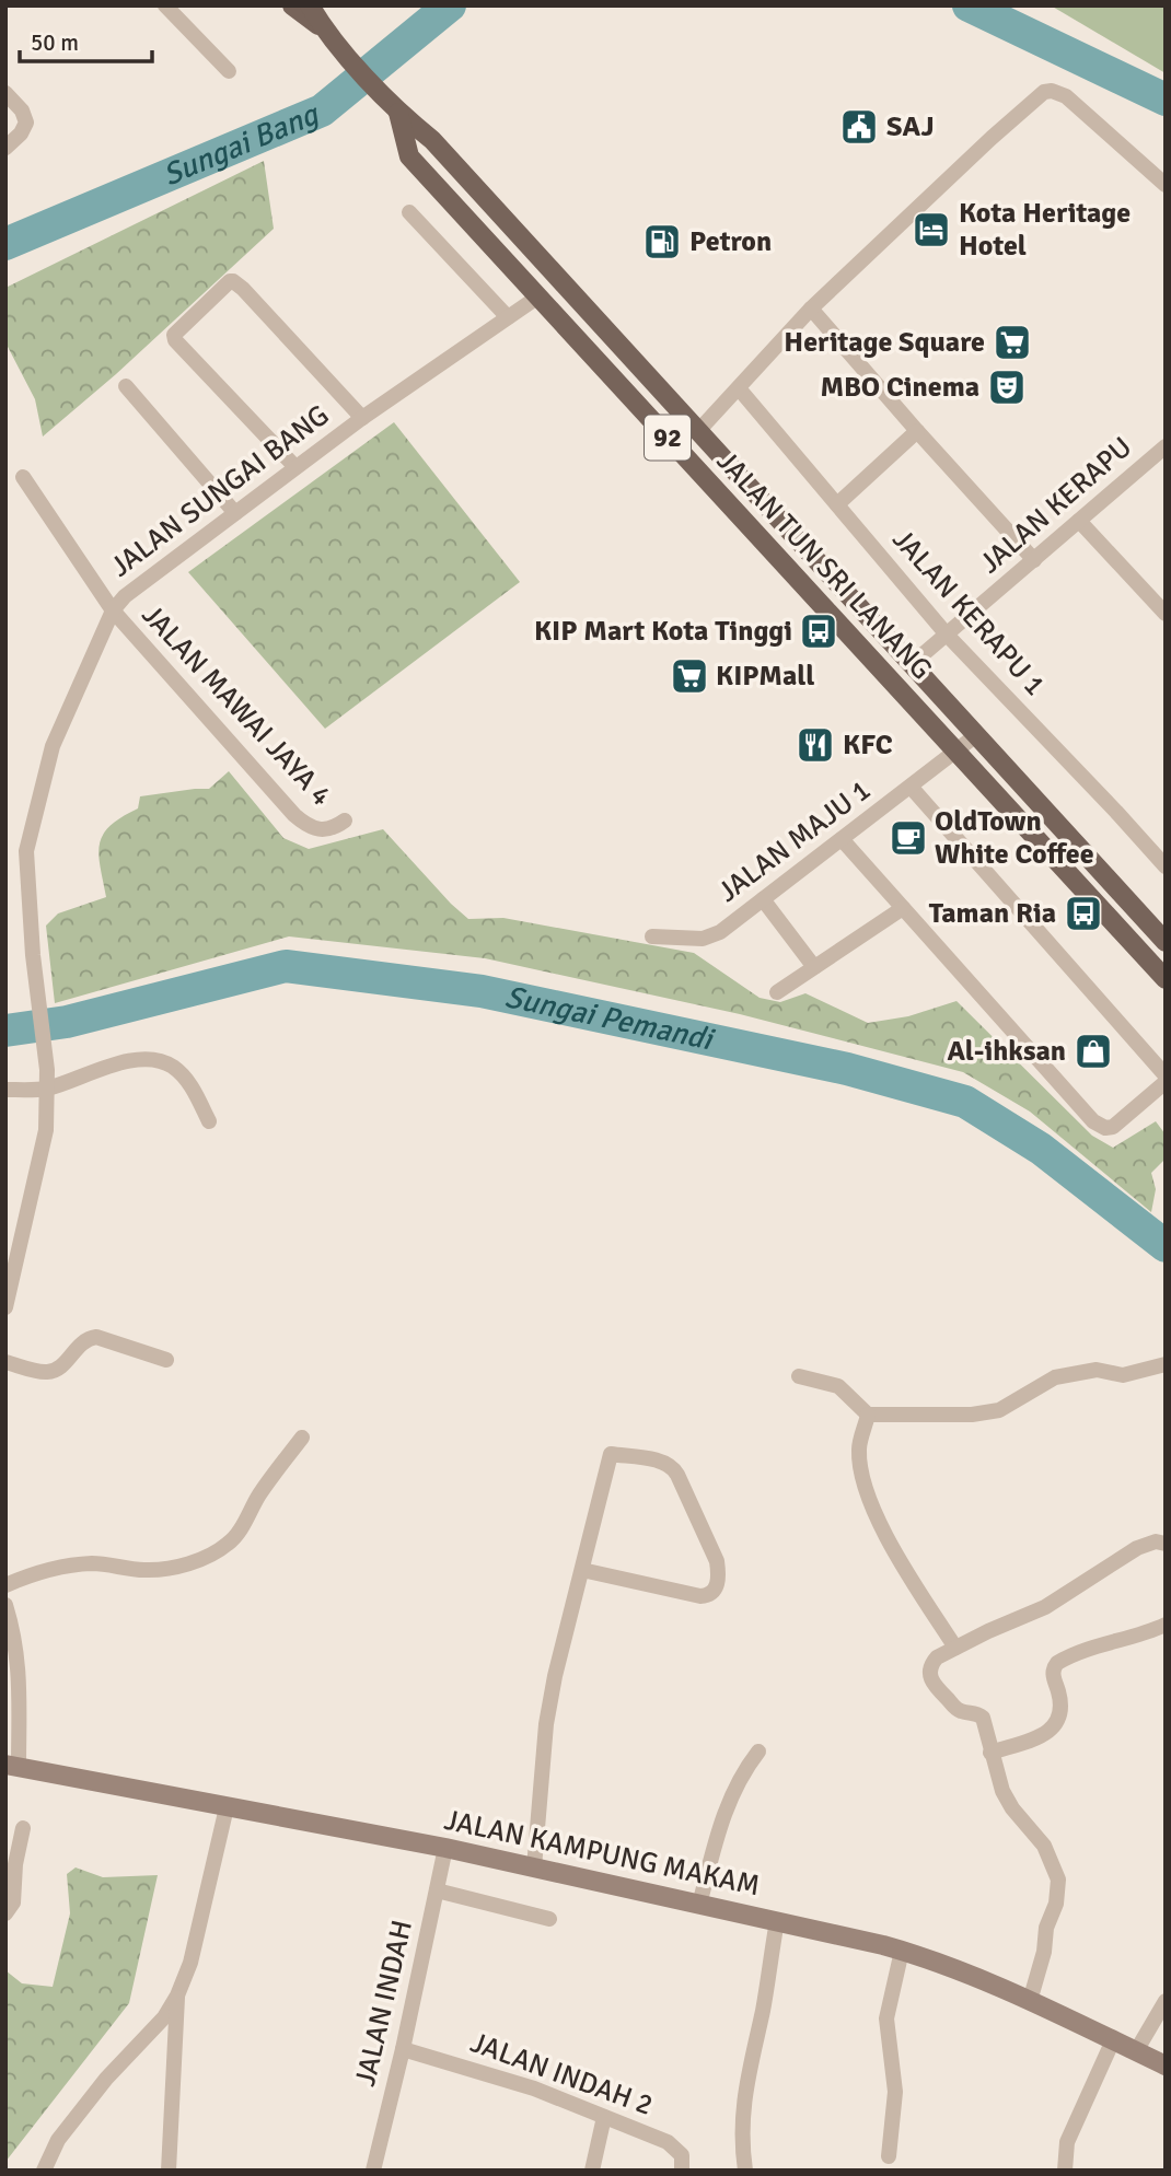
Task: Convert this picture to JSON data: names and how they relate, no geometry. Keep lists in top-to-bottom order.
{
  "streets": {
    "main road": ["92", "JALAN TUN SRI LANANG"],
    "street": [
      "JALAN SUNGAI BANG",
      "JALAN KERAPU",
      "JALAN KERAPU 1",
      "JALAN MAWAI JAYA 4",
      "JALAN MAJU 1",
      "JALAN KAMPUNG MAKAM",
      "JALAN INDAH",
      "JALAN INDAH 2"
    ]
  },
  "crossings": [
    ["JALAN SUNGAI BANG", "JALAN TUN SRI LANANG"],
    ["JALAN SUNGAI BANG", "JALAN MAWAI JAYA 4"],
    ["JALAN KERAPU", "JALAN TUN SRI LANANG"],
    ["JALAN KERAPU", "JALAN KERAPU 1"],
    ["JALAN TUN SRI LANANG", "JALAN MAJU 1"],
    ["JALAN KAMPUNG MAKAM", "JALAN INDAH"],
    ["JALAN INDAH", "JALAN INDAH 2"]
  ],
  "water": ["Sungai Bang", "Sungai Pemandi"],
  "places": {
    "public building": ["SAJ"],
    "hotel": ["Kota Heritage Hotel"],
    "fuel station": ["Petron"],
    "supermarket": ["Heritage Square", "KIPMall"],
    "theatre": ["MBO Cinema"],
    "bus stop": ["KIP Mart Kota Tinggi", "Taman Ria"],
    "restaurant": ["KFC"],
    "cafe": ["OldTown White Coffee"],
    "shop": ["Al-ihksan"]
  },
  "scale_bar": "50 m"
}
